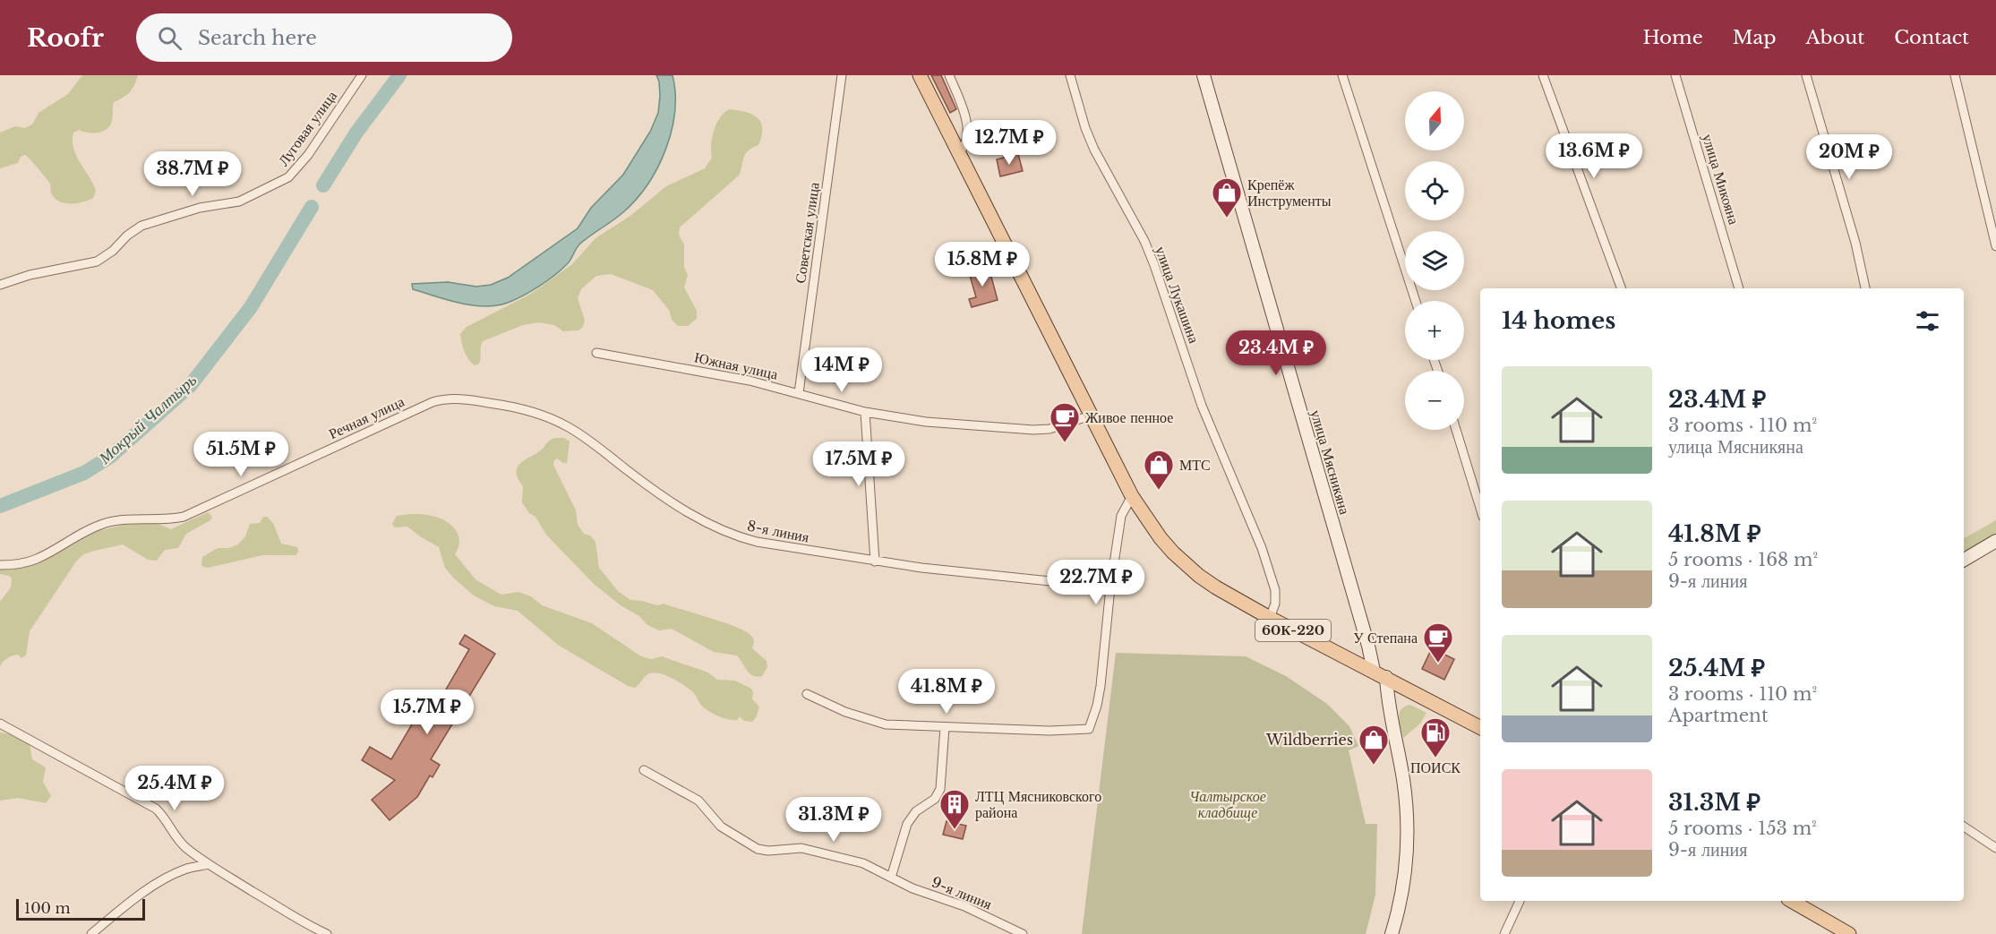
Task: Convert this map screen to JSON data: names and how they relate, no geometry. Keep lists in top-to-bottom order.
{
  "streets": {
    "main road": ["60К-220"],
    "street": [
      "Луговая улица",
      "улица Микояна",
      "Советская улица",
      "улица Лукашина",
      "Южная улица",
      "Речная улица",
      "улица Мясникяна",
      "8-я линия",
      "9-я линия"
    ]
  },
  "crossings": [
    ["Советская улица", "Южная улица"],
    ["улица Лукашина", "60К-220"],
    ["Южная улица", "60К-220"],
    ["Речная улица", "8-я линия"],
    ["улица Мясникяна", "60К-220"]
  ],
  "water": ["Мокрый Чалтырь"],
  "parks": ["Чалтырское кладбище"],
  "places": {
    "shop": ["Крепёж Инструменты", "МТС", "Wildberries"],
    "cafe": ["Живое пенное", "У Степана"],
    "fuel station": ["ПОИСК"],
    "building": ["ЛТЦ Мясниковского района"]
  },
  "scale_bar": "100 m",
  "north": "top",
  "page": {
    "header": "Roofr",
    "search": "Search here",
    "nav": [
      "Home",
      "Map",
      "About",
      "Contact"
    ],
    "map_buttons": ["+", "−"],
    "price": [
      "12.7M ₽",
      "13.6M ₽",
      "20M ₽",
      "38.7M ₽",
      "15.8M ₽",
      "23.4M ₽",
      "14M ₽",
      "51.5M ₽",
      "17.5M ₽",
      "22.7M ₽",
      "41.8M ₽",
      "15.7M ₽",
      "25.4M ₽",
      "31.3M ₽"
    ],
    "heading": "14 homes",
    "list": [
      {
        "name": "23.4M ₽",
        "note": "3 rooms · 110 m² · улица Мясникяна"
      },
      {
        "name": "41.8M ₽",
        "note": "5 rooms · 168 m² · 9-я линия"
      },
      {
        "name": "25.4M ₽",
        "note": "3 rooms · 110 m² · Apartment"
      },
      {
        "name": "31.3M ₽",
        "note": "5 rooms · 153 m² · 9-я линия"
      }
    ],
    "scale": "100 m"
  }
}
